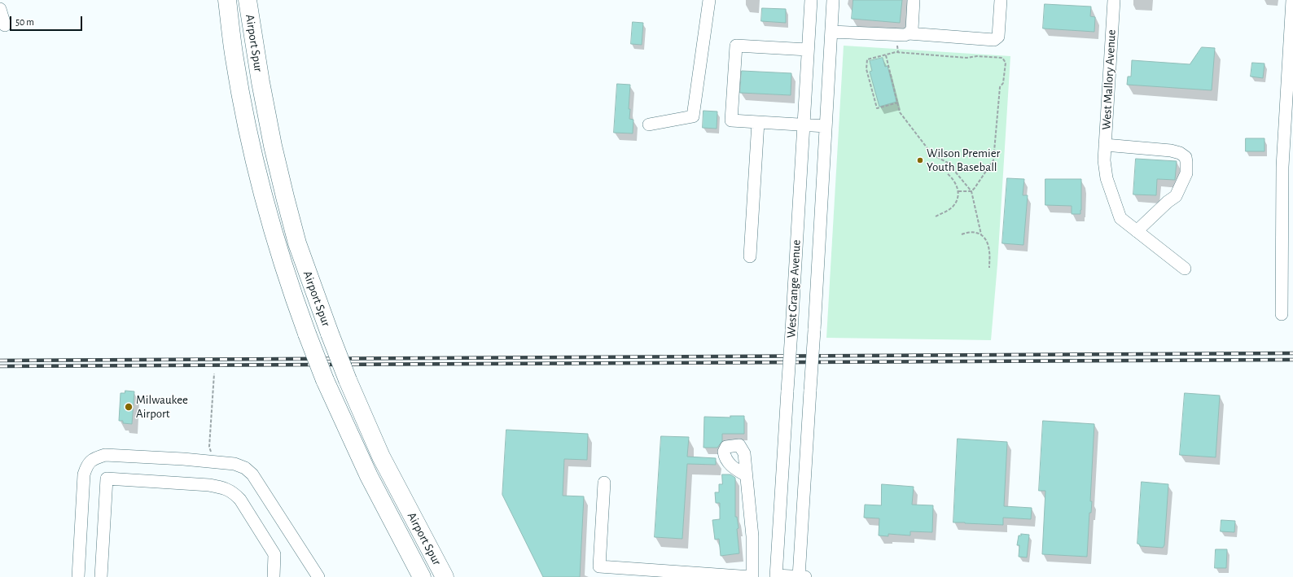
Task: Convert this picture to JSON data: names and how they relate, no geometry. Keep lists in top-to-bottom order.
{
  "streets": {
    "highway": ["Airport Spur"],
    "street": ["West Mallory Avenue", "West Grange Avenue"]
  },
  "places": ["Wilson Premier Youth Baseball", "Milwaukee Airport"],
  "scale_bar": "50 m"
}
